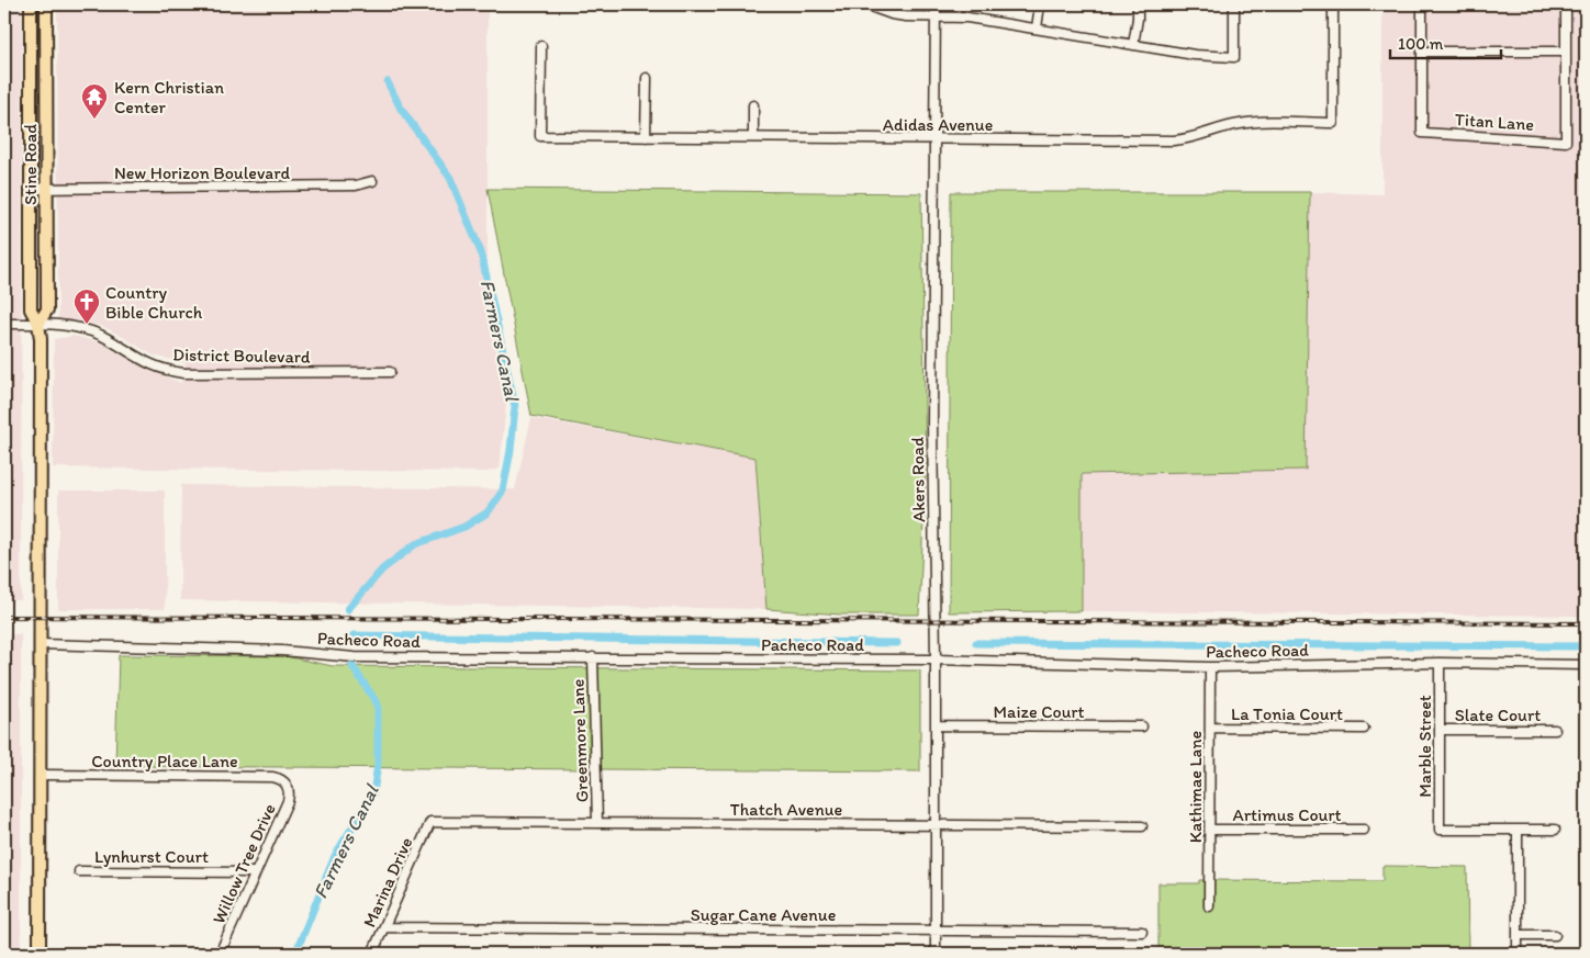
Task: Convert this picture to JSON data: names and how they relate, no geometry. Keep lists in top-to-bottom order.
{
  "streets": {
    "main road": ["Stine Road"],
    "street": [
      "Titan Lane",
      "Adidas Avenue",
      "New Horizon Boulevard",
      "District Boulevard",
      "Akers Road",
      "Pacheco Road",
      "Maize Court",
      "La Tonia Court",
      "Slate Court",
      "Greenmore Lane",
      "Marble Street",
      "Country Place Lane",
      "Kathimae Lane",
      "Thatch Avenue",
      "Artimus Court",
      "Lynhurst Court",
      "Willow Tree Drive",
      "Marina Drive",
      "Sugar Cane Avenue"
    ]
  },
  "crossings": [
    ["Adidas Avenue", "Akers Road"],
    ["Stine Road", "New Horizon Boulevard"],
    ["Stine Road", "District Boulevard"],
    ["Stine Road", "Pacheco Road"],
    ["Stine Road", "Country Place Lane"],
    ["Akers Road", "Pacheco Road"],
    ["Akers Road", "Maize Court"],
    ["Akers Road", "Thatch Avenue"],
    ["Akers Road", "Sugar Cane Avenue"],
    ["Pacheco Road", "Greenmore Lane"],
    ["Pacheco Road", "Marble Street"],
    ["Pacheco Road", "Kathimae Lane"],
    ["La Tonia Court", "Kathimae Lane"],
    ["Slate Court", "Marble Street"],
    ["Greenmore Lane", "Thatch Avenue"],
    ["Country Place Lane", "Willow Tree Drive"],
    ["Kathimae Lane", "Artimus Court"],
    ["Thatch Avenue", "Marina Drive"],
    ["Lynhurst Court", "Willow Tree Drive"],
    ["Marina Drive", "Sugar Cane Avenue"]
  ],
  "water": ["Farmers Canal"],
  "places": {
    "temple": ["Kern Christian Center"],
    "church": ["Country Bible Church"]
  },
  "scale_bar": "100 m"
}
